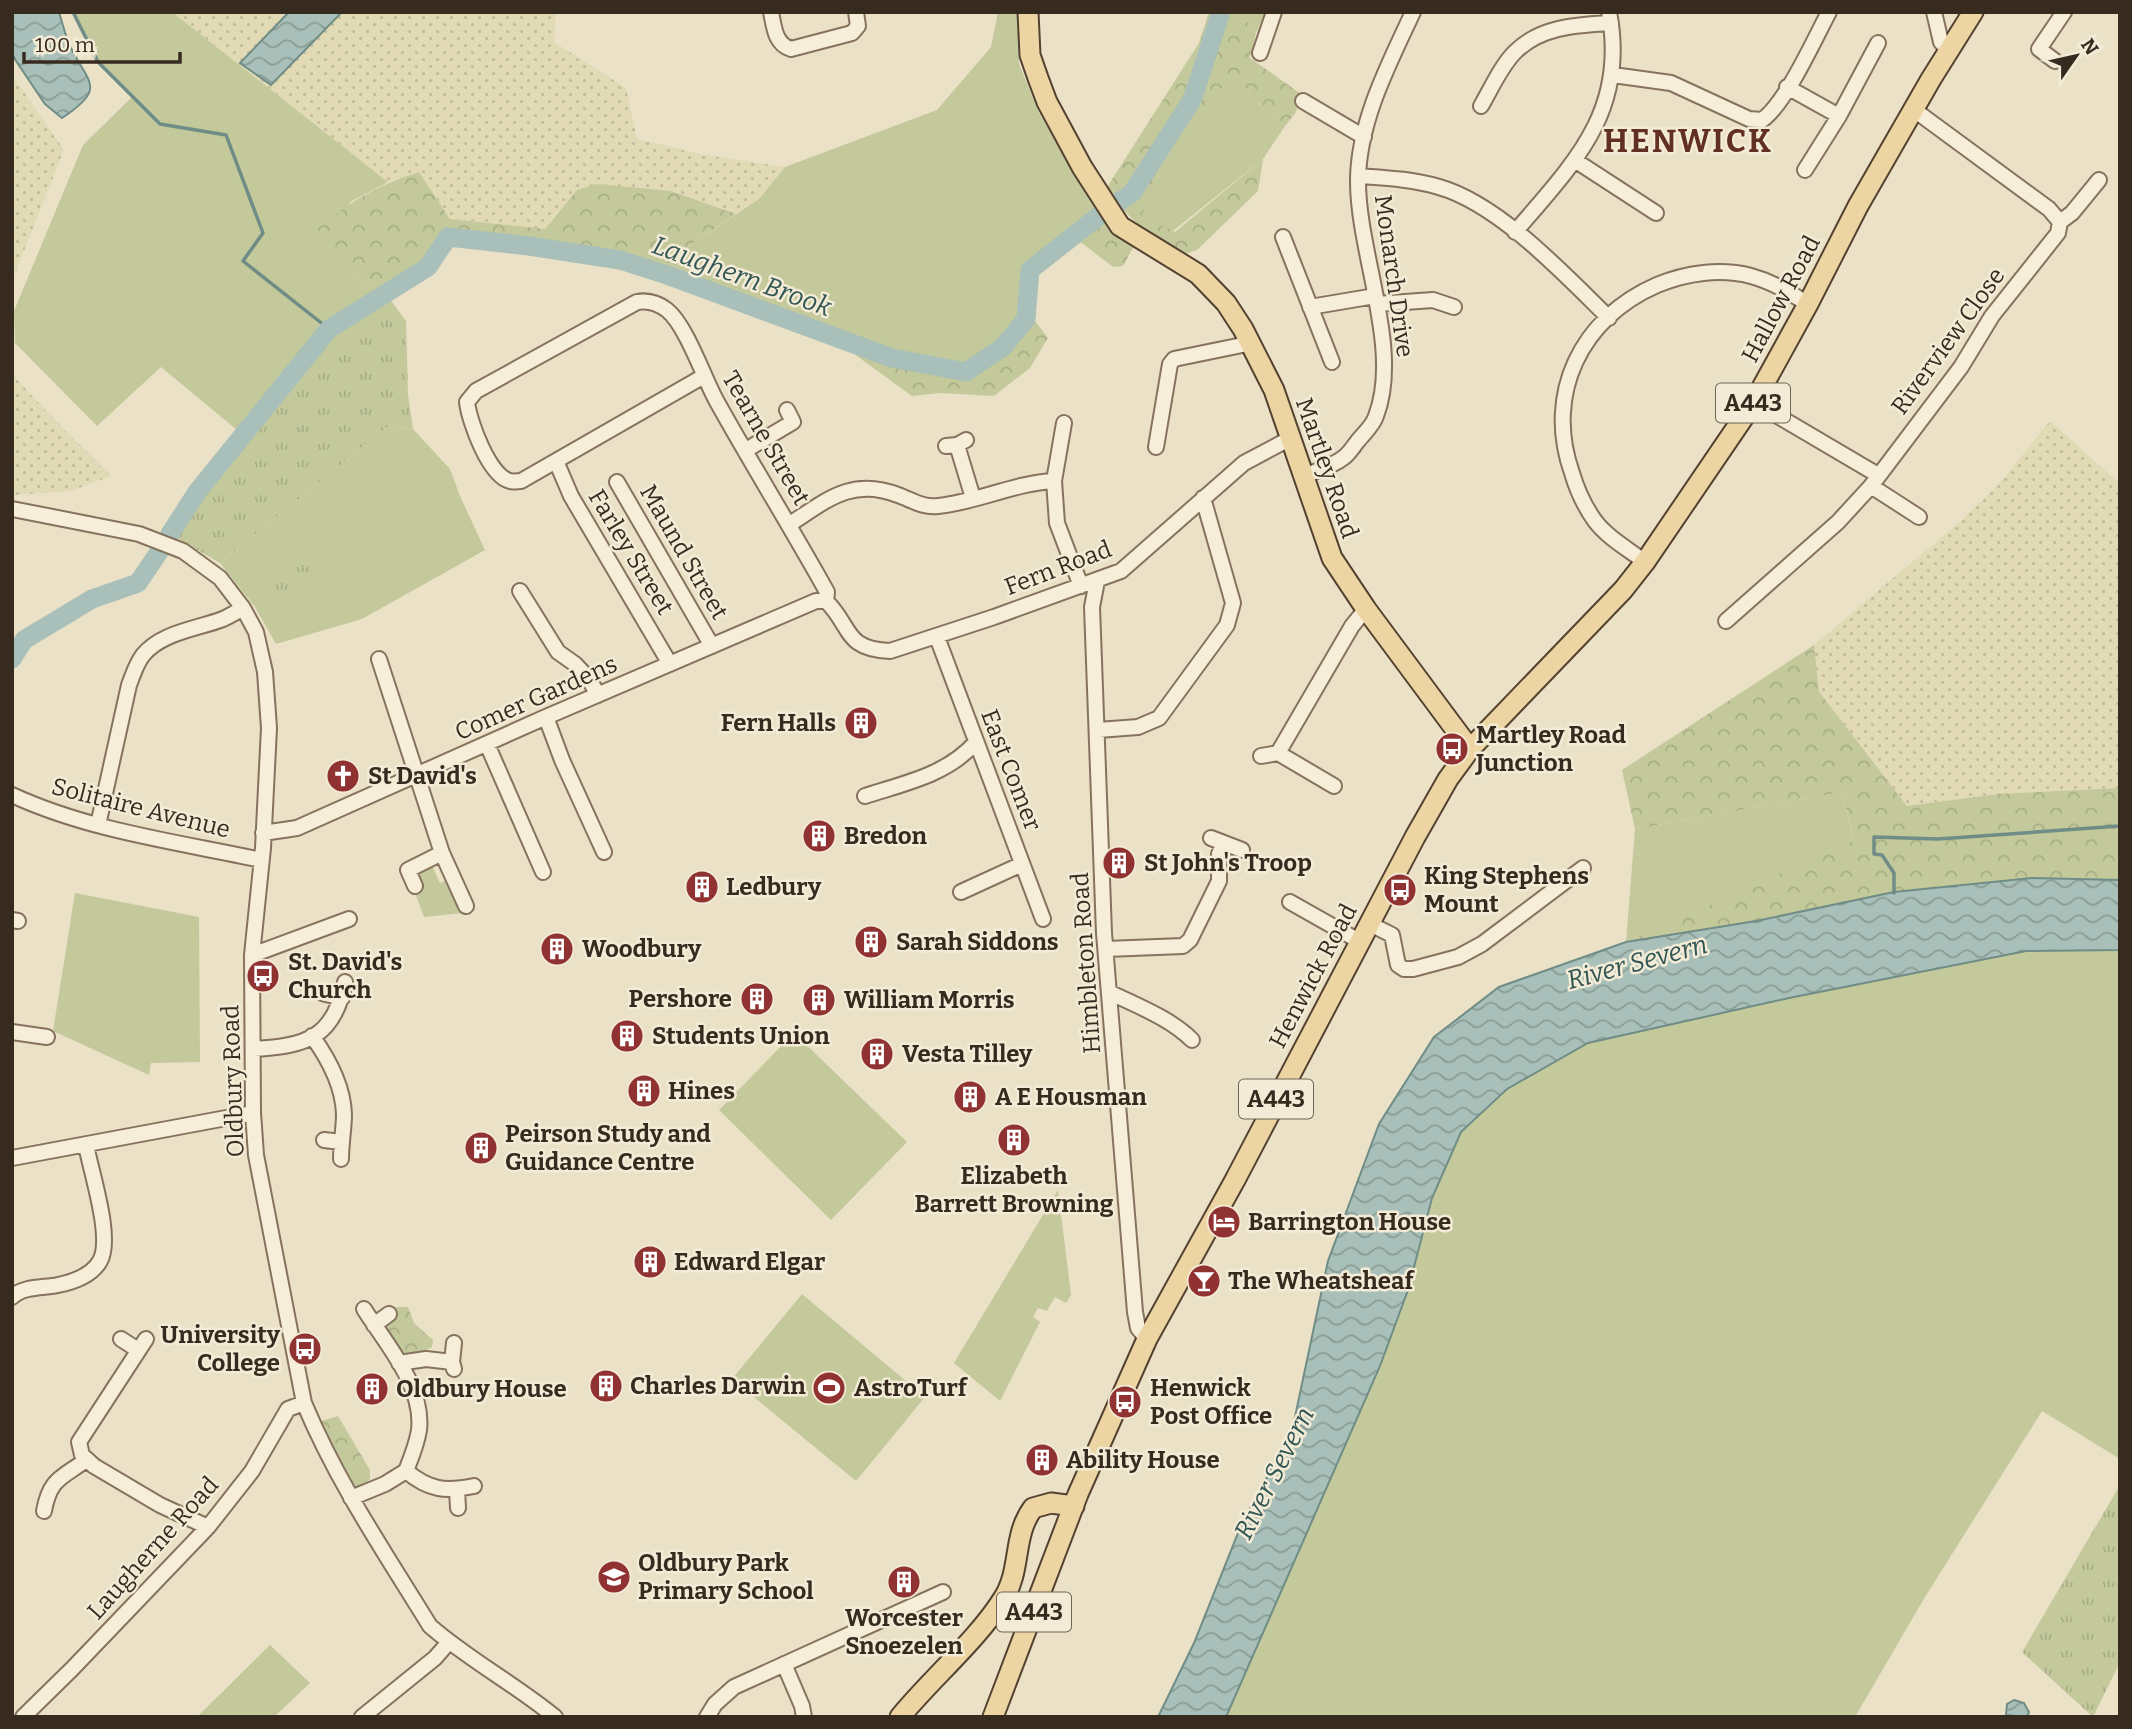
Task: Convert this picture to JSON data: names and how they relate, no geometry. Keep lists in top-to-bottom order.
{
  "streets": {
    "main road": [
      "Hallow Road",
      "A443",
      "Martley Road",
      "Henwick Road"
    ],
    "street": [
      "Monarch Drive",
      "Riverview Close",
      "Tearne Street",
      "Farley Street",
      "Maund Street",
      "Fern Road",
      "Comer Gardens",
      "East Comer",
      "Solitaire Avenue",
      "Himbleton Road",
      "Oldbury Road",
      "Laugherne Road"
    ]
  },
  "crossings": [
    ["Monarch Drive", "Martley Road"],
    ["Hallow Road", "Martley Road"],
    ["Hallow Road", "Henwick Road"],
    ["A443", "Henwick Road"],
    ["Tearne Street", "Farley Street"],
    ["Tearne Street", "Fern Road"],
    ["Tearne Street", "Comer Gardens"],
    ["Martley Road", "Fern Road"],
    ["Martley Road", "Henwick Road"],
    ["Farley Street", "Comer Gardens"],
    ["Maund Street", "Comer Gardens"],
    ["Fern Road", "Comer Gardens"],
    ["Fern Road", "East Comer"],
    ["Fern Road", "Himbleton Road"],
    ["Comer Gardens", "Oldbury Road"],
    ["Solitaire Avenue", "Oldbury Road"],
    ["Himbleton Road", "Henwick Road"],
    ["Oldbury Road", "Laugherne Road"]
  ],
  "districts": ["HENWICK"],
  "water": ["Laughern Brook", "River Severn"],
  "places": {
    "building": [
      "Fern Halls",
      "Bredon",
      "St John's Troop",
      "Ledbury",
      "Sarah Siddons",
      "Woodbury",
      "Pershore",
      "William Morris",
      "Students Union",
      "Vesta Tilley",
      "Hines",
      "A E Housman",
      "Elizabeth Barrett Browning",
      "Peirson Study and Guidance Centre",
      "Edward Elgar",
      "Charles Darwin",
      "Oldbury House",
      "Ability House",
      "Worcester Snoezelen"
    ],
    "bus stop": [
      "Martley Road Junction",
      "King Stephens Mount",
      "St. David's Church",
      "University College",
      "Henwick Post Office"
    ],
    "church": ["St David's"],
    "hotel": ["Barrington House"],
    "bar": ["The Wheatsheaf"],
    "sports": ["AstroTurf"],
    "school or university": ["Oldbury Park Primary School"]
  },
  "scale_bar": "100 m",
  "north": "top right"
}
